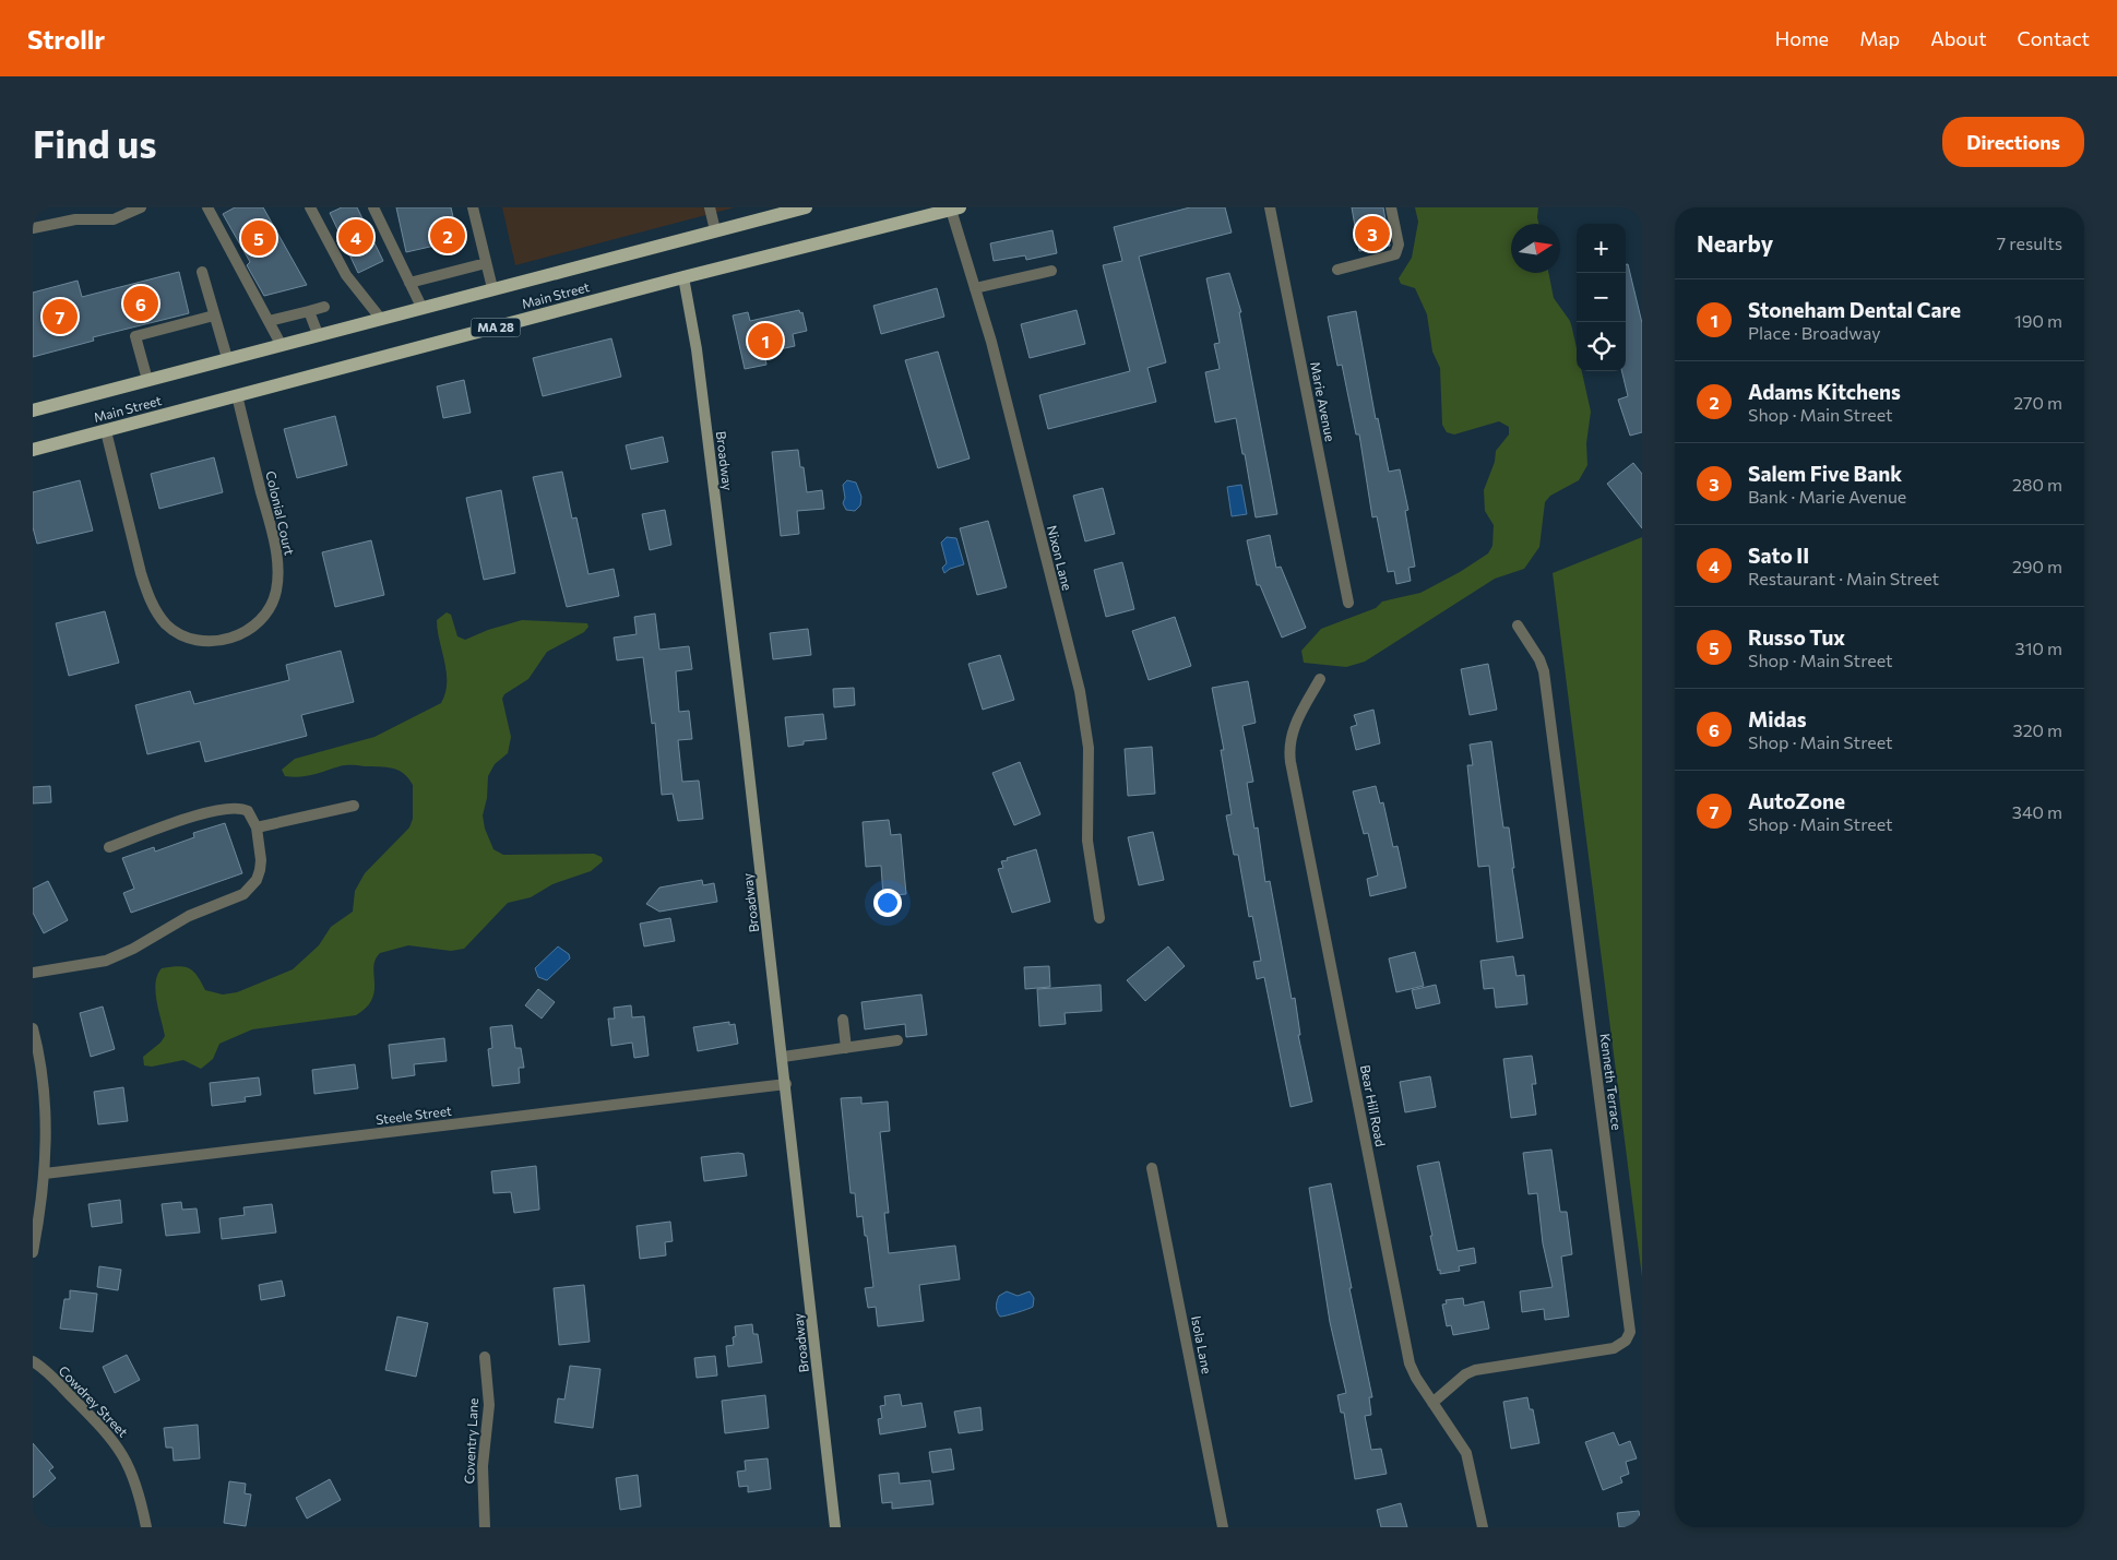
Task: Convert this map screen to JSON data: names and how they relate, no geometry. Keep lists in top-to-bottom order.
{
  "streets": {
    "main road": ["Main Street", "MA 28", "Broadway"],
    "street": [
      "Marie Avenue",
      "Colonial Court",
      "Nixon Lane",
      "Kenneth Terrace",
      "Bear Hill Road",
      "Steele Street",
      "Isola Lane",
      "Cowdrey Street",
      "Coventry Lane"
    ]
  },
  "crossings": [
    ["Main Street", "Broadway"],
    ["Main Street", "Colonial Court"],
    ["Main Street", "Nixon Lane"],
    ["Broadway", "Steele Street"],
    ["Kenneth Terrace", "Bear Hill Road"]
  ],
  "north": "right",
  "page": {
    "header": "Strollr",
    "nav": [
      "Home",
      "Map",
      "About",
      "Contact"
    ],
    "buttons": "Directions",
    "title": "Find us",
    "heading": ["Nearby", "7 results"],
    "pins": [
      "3",
      "2",
      "4",
      "5",
      "6",
      "7",
      "1"
    ],
    "map_buttons": ["+", "−"],
    "list": [
      {
        "mark": "1",
        "name": "Stoneham Dental Care",
        "note": "Place · Broadway",
        "value": "190 m"
      },
      {
        "mark": "2",
        "name": "Adams Kitchens",
        "note": "Shop · Main Street",
        "value": "270 m"
      },
      {
        "mark": "3",
        "name": "Salem Five Bank",
        "note": "Bank · Marie Avenue",
        "value": "280 m"
      },
      {
        "mark": "4",
        "name": "Sato II",
        "note": "Restaurant · Main Street",
        "value": "290 m"
      },
      {
        "mark": "5",
        "name": "Russo Tux",
        "note": "Shop · Main Street",
        "value": "310 m"
      },
      {
        "mark": "6",
        "name": "Midas",
        "note": "Shop · Main Street",
        "value": "320 m"
      },
      {
        "mark": "7",
        "name": "AutoZone",
        "note": "Shop · Main Street",
        "value": "340 m"
      }
    ]
  }
}
